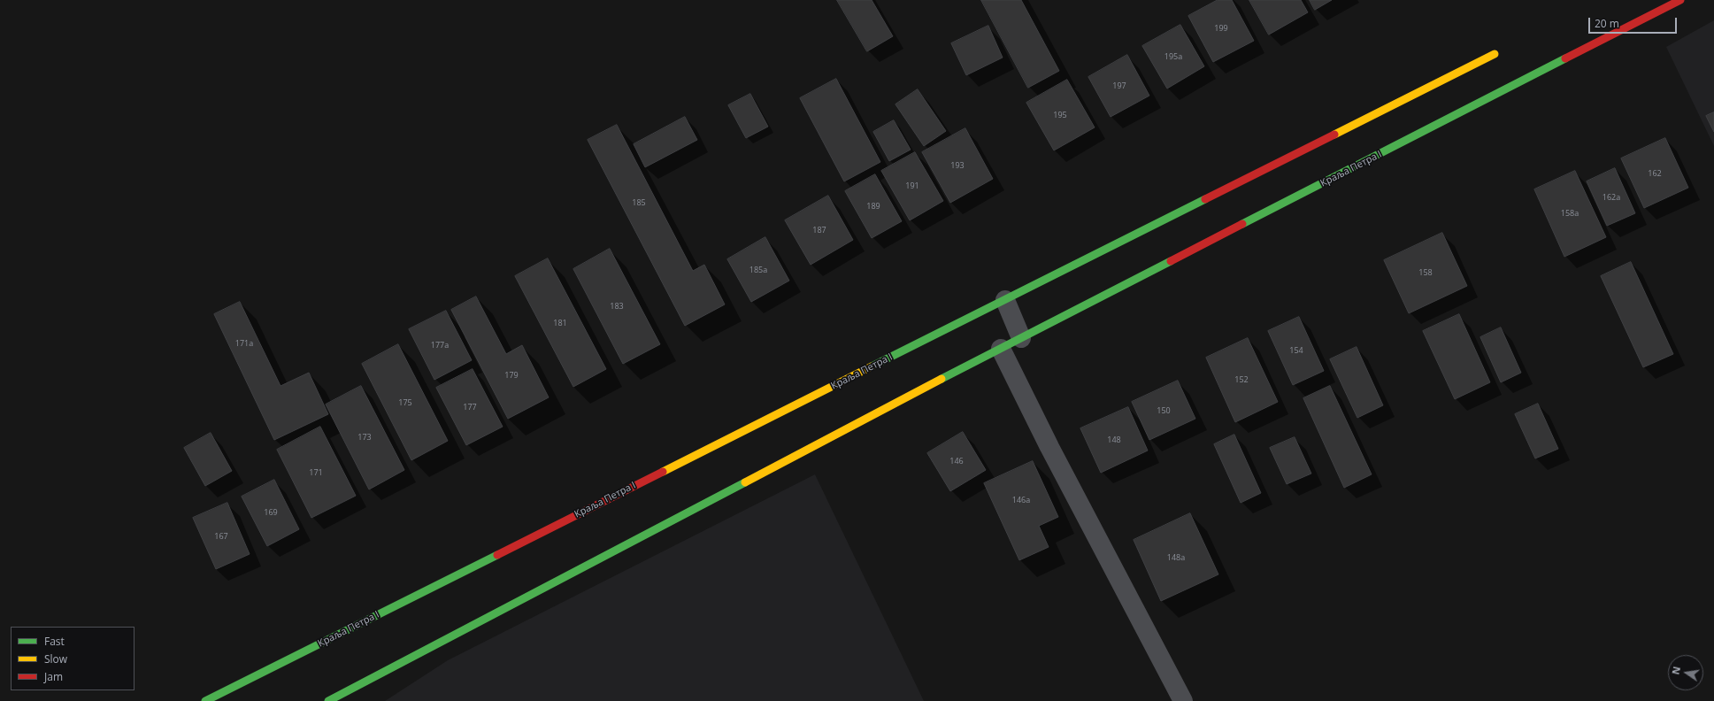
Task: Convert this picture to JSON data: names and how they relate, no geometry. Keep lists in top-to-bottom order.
{
  "streets": {
    "main road": ["Краља Петра I"]
  },
  "house_numbers": [
    "199",
    "195a",
    "197",
    "195",
    "193",
    "162",
    "191",
    "162a",
    "185",
    "189",
    "158a",
    "187",
    "185a",
    "158",
    "183",
    "181",
    "171a",
    "177a",
    "154",
    "179",
    "152",
    "175",
    "177",
    "150",
    "173",
    "148",
    "146",
    "171",
    "146a",
    "169",
    "167",
    "148a"
  ],
  "legend": ["Fast", "Slow", "Jam"],
  "scale_bar": "20 m",
  "north": "left"
}
